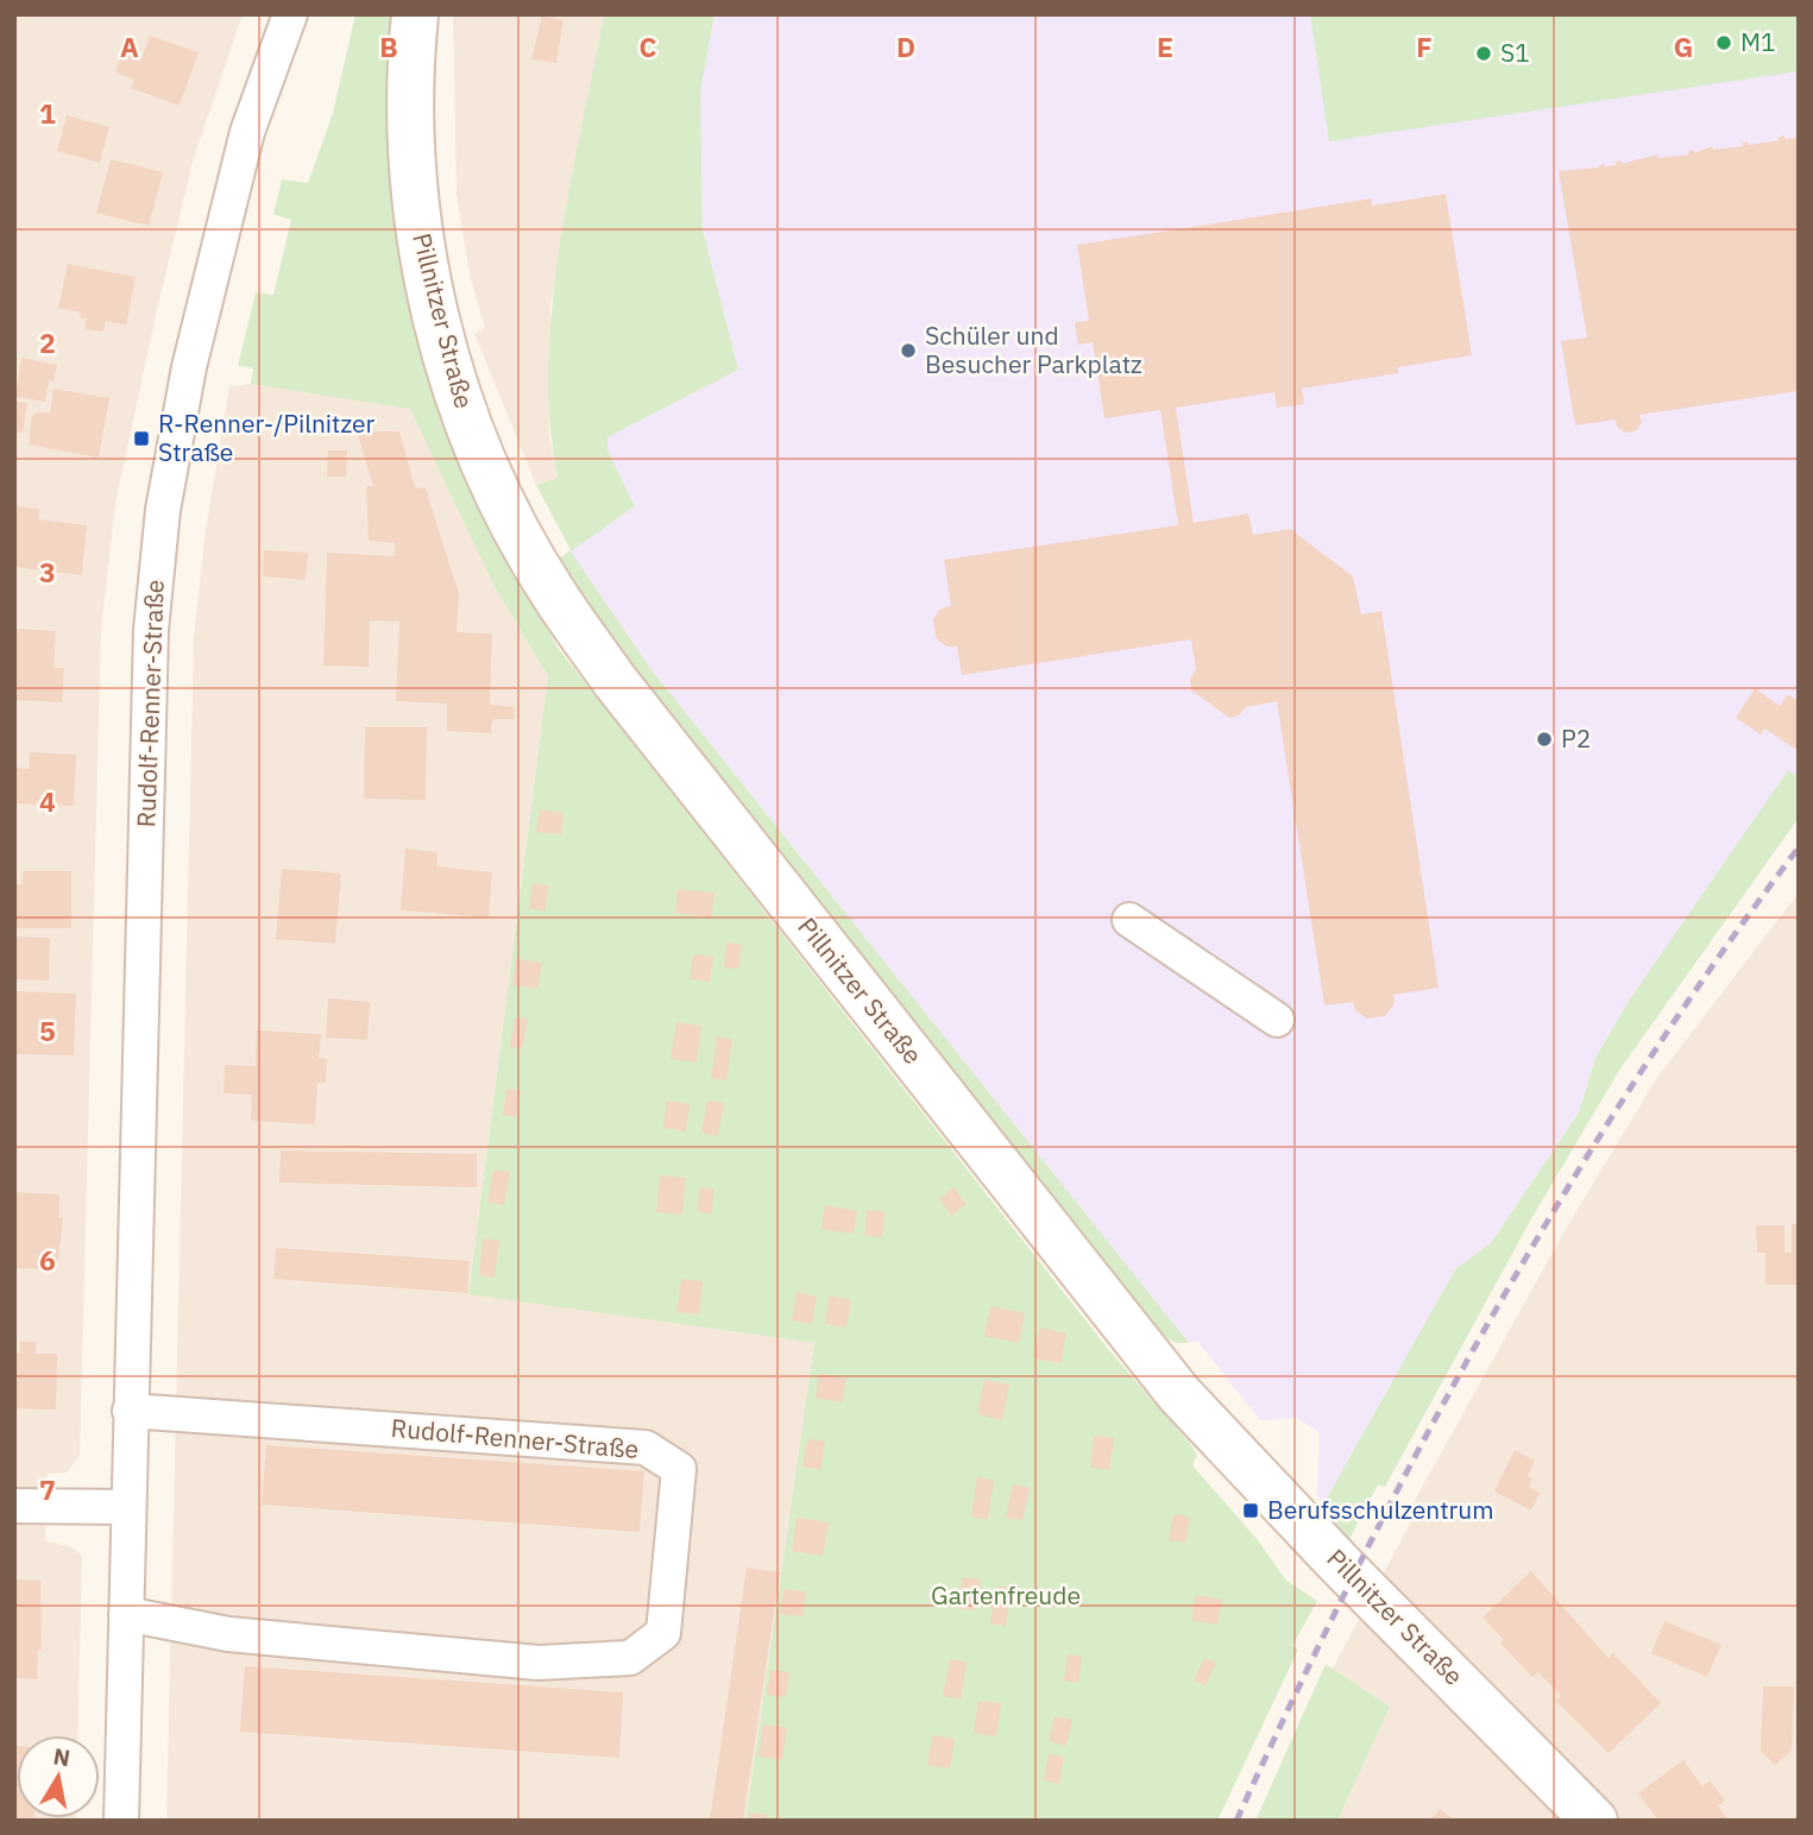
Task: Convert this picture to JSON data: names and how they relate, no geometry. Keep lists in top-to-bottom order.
{
  "streets": {
    "street": ["Pillnitzer Straße", "Rudolf-Renner-Straße"]
  },
  "parks": ["Gartenfreude"],
  "places": {
    "other": [
      "M1",
      "S1",
      "Schüler und Besucher Parkplatz",
      "P2"
    ],
    "transit": ["R-Renner-/Pilnitzer Straße", "Berufsschulzentrum"]
  },
  "north": "top",
  "grid": {
    "columns": [
      "A",
      "B",
      "C",
      "D",
      "E",
      "F",
      "G"
    ],
    "rows": [
      "1",
      "2",
      "3",
      "4",
      "5",
      "6",
      "7"
    ]
  }
}
